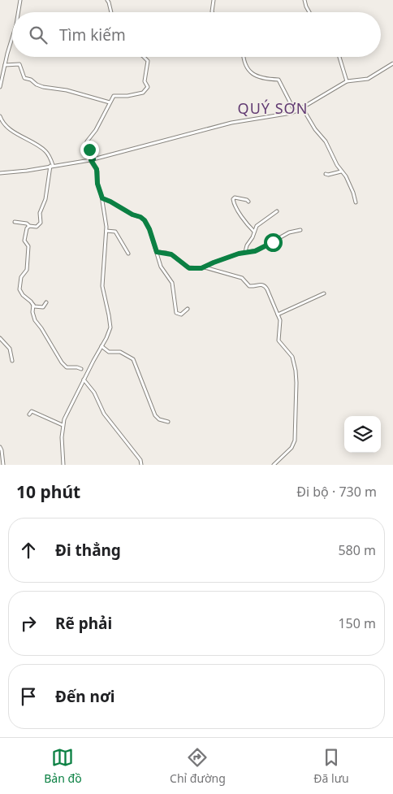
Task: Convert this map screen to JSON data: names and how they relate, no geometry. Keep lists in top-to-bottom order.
{
  "districts": ["QUÝ SƠN"],
  "page": {
    "search": "Tìm kiếm",
    "heading": ["10 phút", "Đi bộ · 730 m"],
    "list": [
      ["Đi thẳng", "580 m"],
      ["Rẽ phải", "150 m"],
      "Đến nơi"
    ],
    "nav": ["Bản đồ", "Chỉ đường", "Đã lưu"]
  }
}
